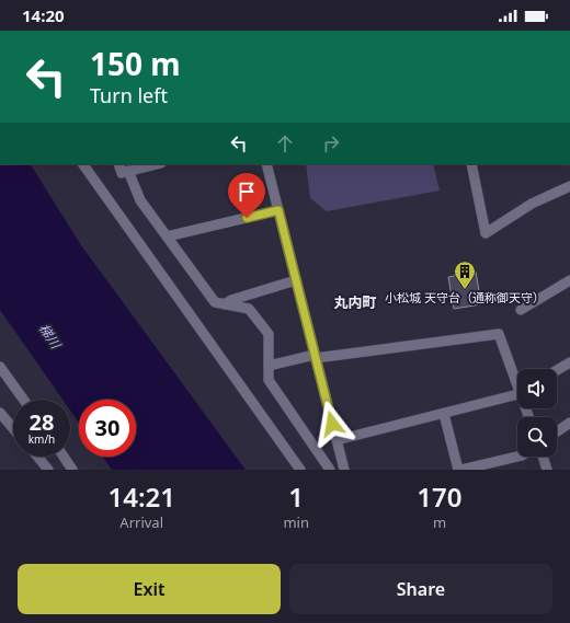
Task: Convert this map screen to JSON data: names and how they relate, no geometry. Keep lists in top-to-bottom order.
{
  "districts": ["丸内町"],
  "water": ["梯川"],
  "places": {
    "building": ["小松城 天守台（通称御天守）"]
  },
  "page": {
    "status": "14:20",
    "turn": ["150 m", "Turn left"],
    "speed": "28 km/h",
    "limit": "30",
    "eta": [
      "14:21",
      "Arrival",
      "1",
      "min",
      "170",
      "m"
    ],
    "buttons": ["Exit", "Share"]
  }
}
